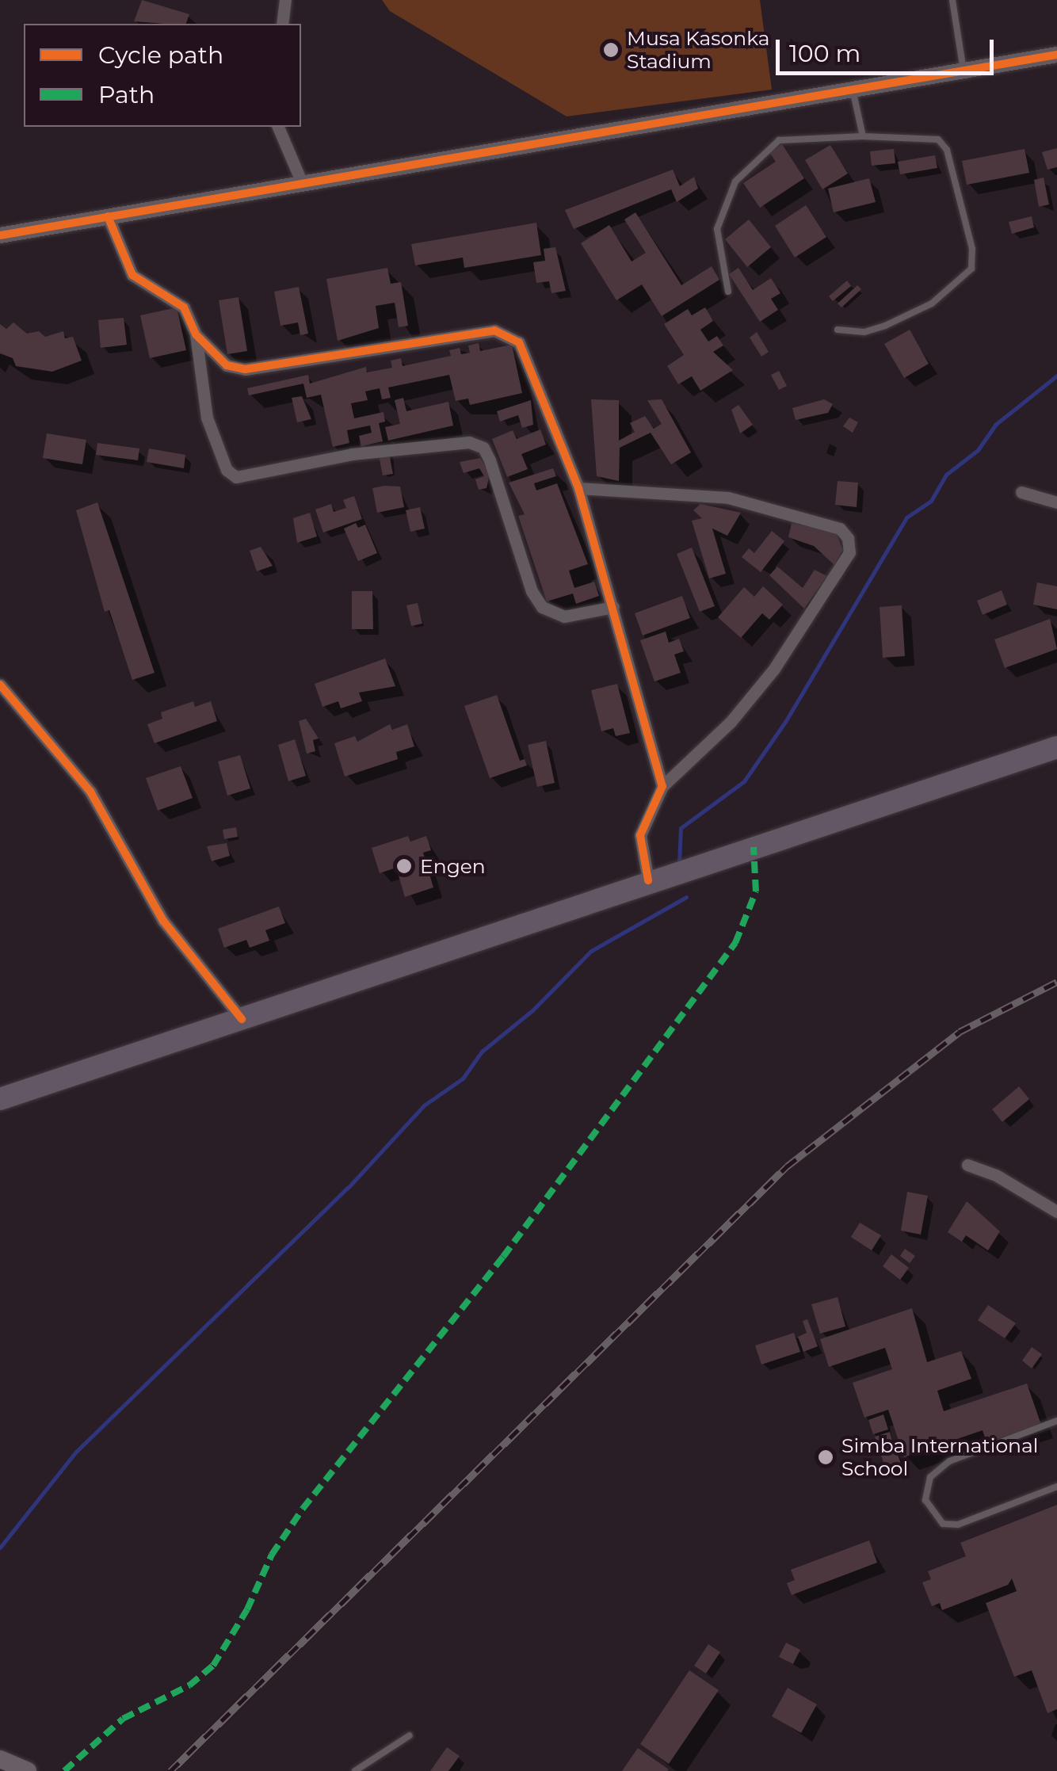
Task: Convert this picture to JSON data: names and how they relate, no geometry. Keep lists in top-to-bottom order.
{
  "places": ["Musa Kasonka Stadium", "Engen", "Simba International School"],
  "legend": ["Cycle path", "Path"],
  "scale_bar": "100 m"
}
